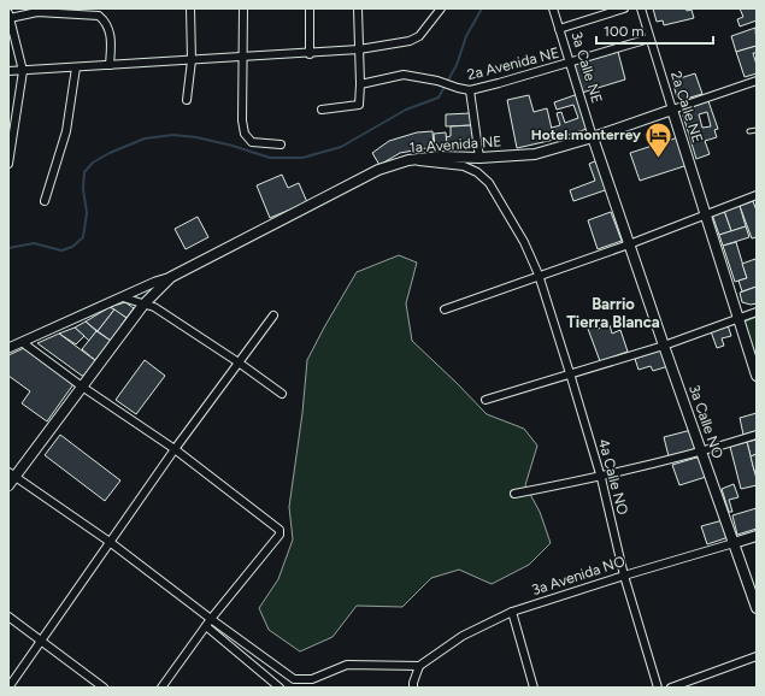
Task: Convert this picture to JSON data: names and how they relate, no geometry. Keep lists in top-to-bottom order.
{
  "streets": {
    "main road": [
      "3a Calle NE",
      "2a Calle NE",
      "1a Avenida NE",
      "3a Calle NO",
      "3a Avenida NO"
    ],
    "street": ["2a Avenida NE", "4a Calle NO"]
  },
  "crossings": [
    ["2a Avenida NE", "3a Calle NE"],
    ["2a Avenida NE", "2a Calle NE"],
    ["3a Calle NE", "1a Avenida NE"],
    ["3a Calle NE", "3a Calle NO"],
    ["2a Calle NE", "1a Avenida NE"],
    ["1a Avenida NE", "4a Calle NO"],
    ["3a Calle NO", "3a Avenida NO"],
    ["4a Calle NO", "3a Avenida NO"]
  ],
  "districts": ["Barrio Tierra Blanca"],
  "places": {
    "hotel": ["Hotel monterrey"]
  },
  "scale_bar": "100 m"
}
